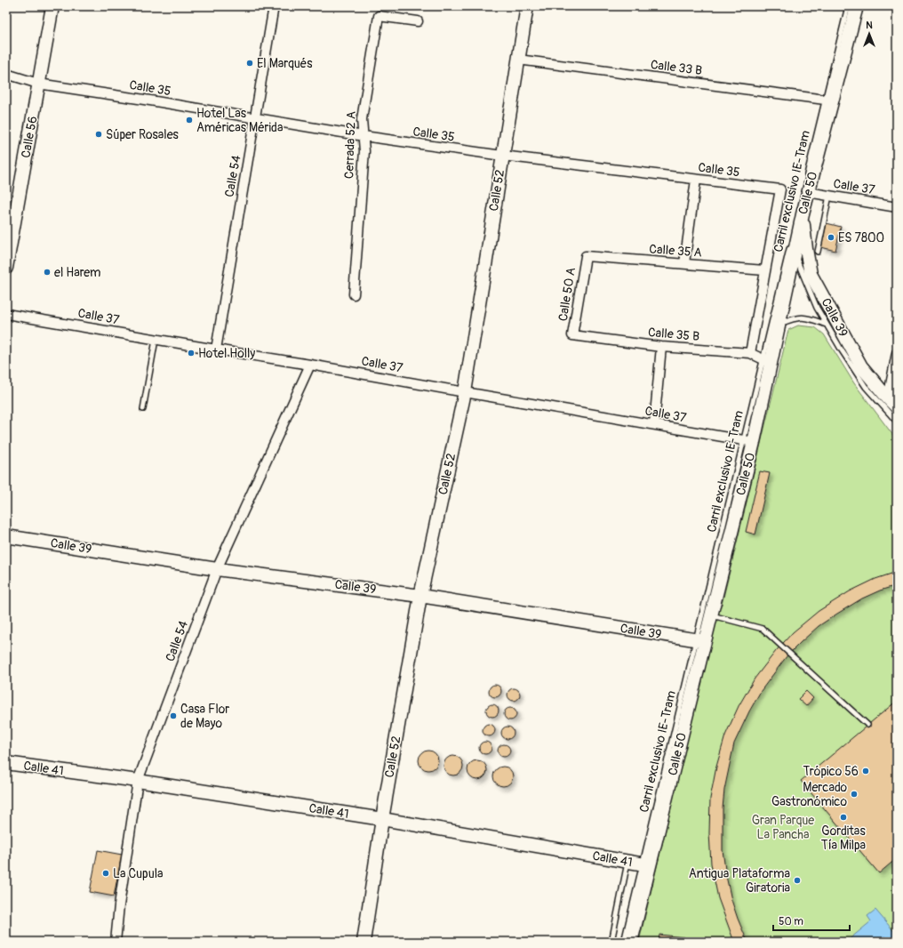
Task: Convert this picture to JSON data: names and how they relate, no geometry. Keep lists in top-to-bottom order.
{
  "streets": {
    "main road": [
      "Calle 56",
      "Calle 52",
      "Calle 50",
      "Calle 39",
      "Calle 41"
    ],
    "street": [
      "Calle 33 B",
      "Calle 35",
      "Cerrada 52 A",
      "Calle 54",
      "Calle 37",
      "Calle 35 A",
      "Calle 50 A",
      "Calle 35 B"
    ],
    "lane": ["Carril exclusivo IE-Tram"]
  },
  "crossings": [
    ["Calle 33 B", "Calle 52"],
    ["Calle 33 B", "Calle 50"],
    ["Calle 35", "Calle 56"],
    ["Calle 35", "Cerrada 52 A"],
    ["Calle 35", "Calle 54"],
    ["Calle 35", "Calle 52"],
    ["Calle 35", "Calle 35 A"],
    ["Calle 54", "Calle 37"],
    ["Calle 54", "Calle 39"],
    ["Calle 54", "Calle 41"],
    ["Calle 37", "Calle 52"],
    ["Calle 37", "Carril exclusivo IE-Tram"],
    ["Calle 37", "Calle 50"],
    ["Calle 52", "Calle 39"],
    ["Calle 52", "Calle 41"],
    ["Carril exclusivo IE-Tram", "Calle 50"],
    ["Carril exclusivo IE-Tram", "Calle 39"],
    ["Calle 50", "Calle 39"],
    ["Calle 50", "Calle 35 B"],
    ["Calle 50", "Calle 41"],
    ["Calle 35 A", "Calle 50 A"],
    ["Calle 50 A", "Calle 35 B"]
  ],
  "parks": ["Gran Parque La Pancha"],
  "places": [
    "El Marqués",
    "Hotel Las Américas Mérida",
    "Súper Rosales",
    "ES 7800",
    "el Harem",
    "Hotel Holly",
    "Casa Flor de Mayo",
    "Trópico 56",
    "Mercado Gastronómico",
    "Gorditas Tía Milpa",
    "La Cupula",
    "Antigua Plataforma Giratoria"
  ],
  "scale_bar": "50 m",
  "north": "top"
}
